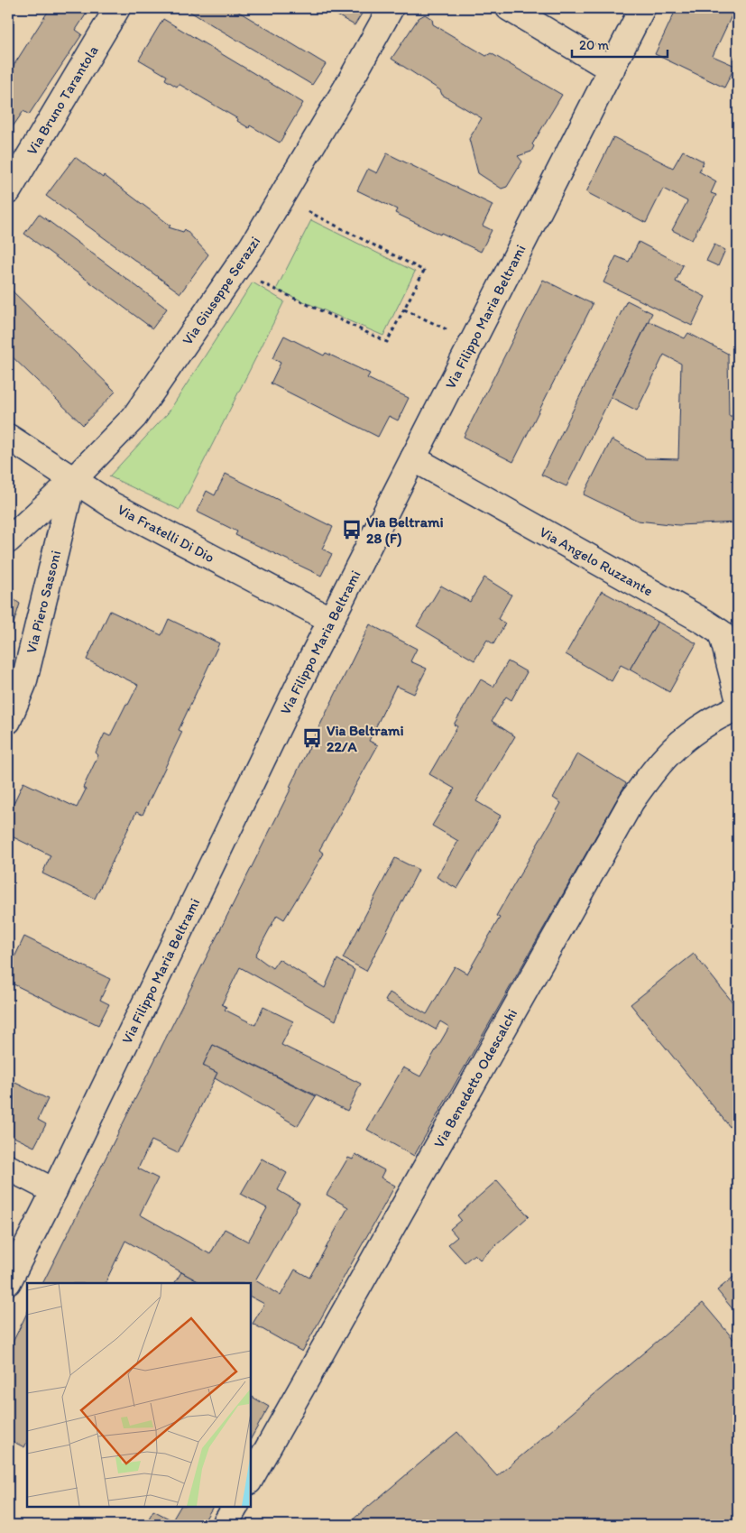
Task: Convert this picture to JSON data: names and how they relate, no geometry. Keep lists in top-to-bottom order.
{
  "streets": {
    "street": [
      "Via Bruno Tarantola",
      "Via Giuseppe Serazzi",
      "Via Filippo Maria Beltrami",
      "Via Fratelli Di Dio",
      "Via Angelo Ruzzante",
      "Via Piero Sassoni",
      "Via Benedetto Odescalchi"
    ]
  },
  "crossings": [
    ["Via Giuseppe Serazzi", "Via Fratelli Di Dio"],
    ["Via Giuseppe Serazzi", "Via Piero Sassoni"],
    ["Via Filippo Maria Beltrami", "Via Fratelli Di Dio"],
    ["Via Filippo Maria Beltrami", "Via Angelo Ruzzante"],
    ["Via Fratelli Di Dio", "Via Piero Sassoni"]
  ],
  "places": {
    "bus stop": ["Via Beltrami 28 (F)", "Via Beltrami 22/A"]
  },
  "scale_bar": "20 m"
}
